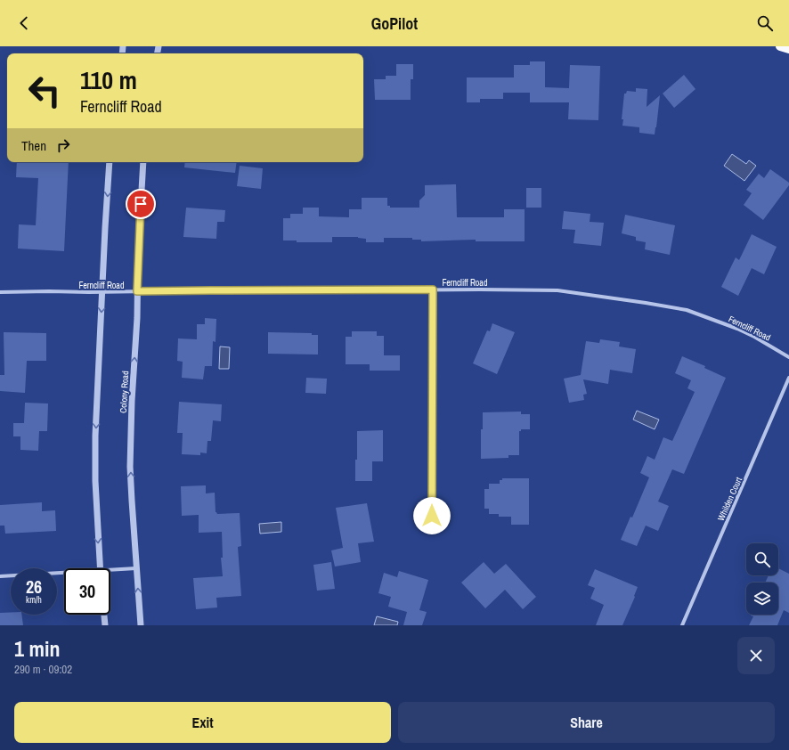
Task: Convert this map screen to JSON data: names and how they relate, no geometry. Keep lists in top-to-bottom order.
{
  "streets": {
    "street": ["Ferncliff Road", "Colony Road", "Whilden Court"]
  },
  "crossings": [
    ["Ferncliff Road", "Colony Road"]
  ],
  "page": {
    "header": "GoPilot",
    "turn": ["110 m", "Ferncliff Road"],
    "then": "Then",
    "speed": "26 km/h",
    "limit": "30",
    "heading": ["1 min", "290 m · 09:02"],
    "buttons": ["Exit", "Share"]
  }
}
